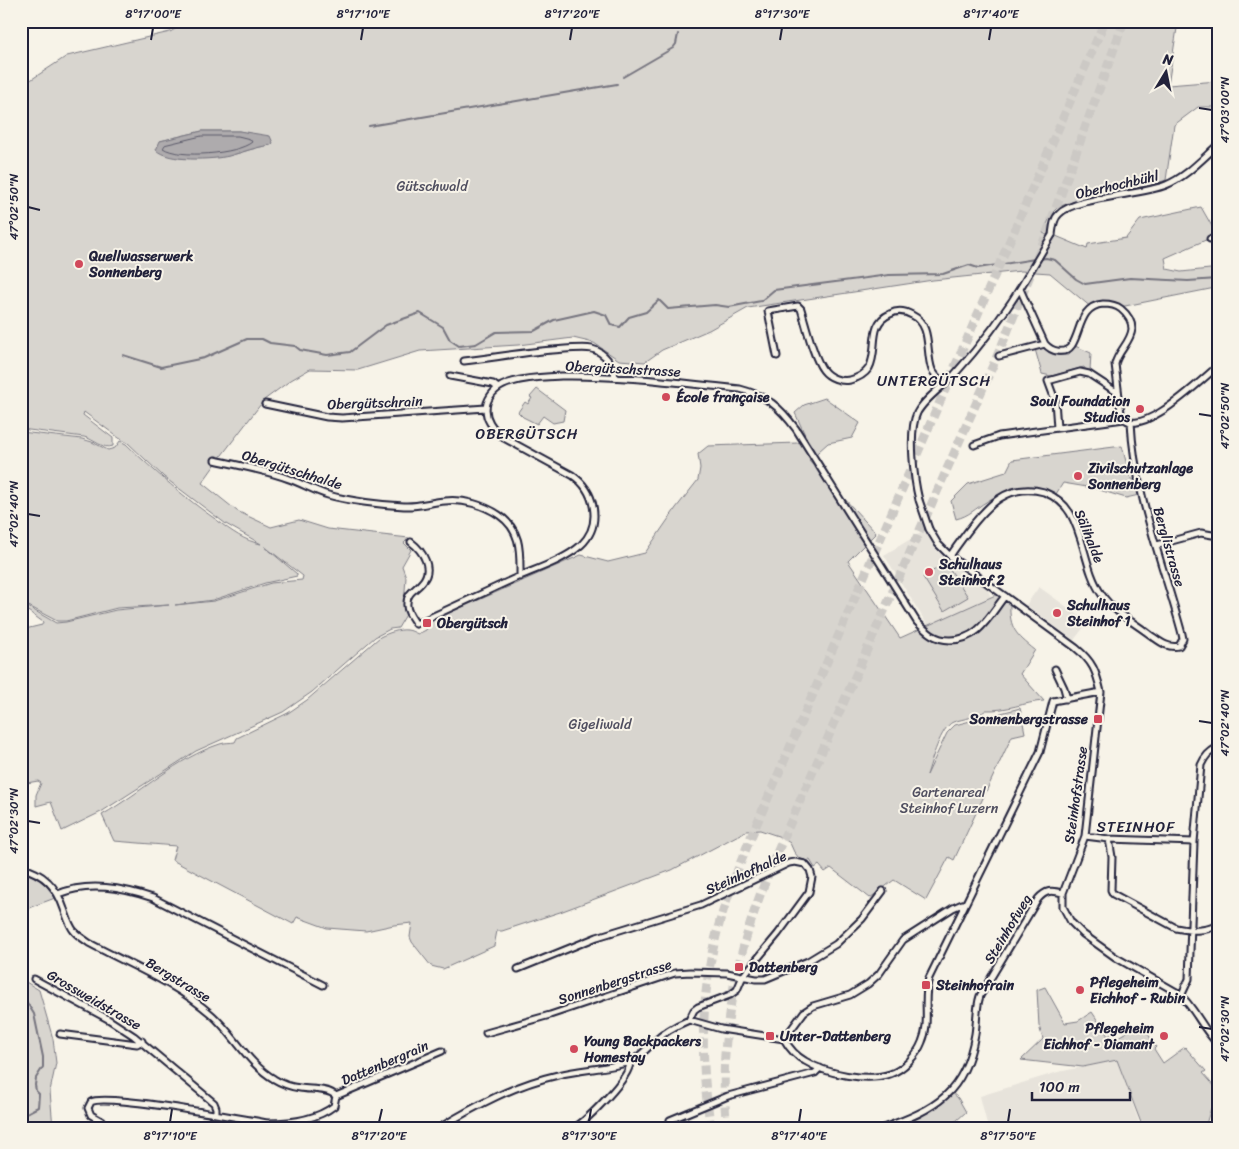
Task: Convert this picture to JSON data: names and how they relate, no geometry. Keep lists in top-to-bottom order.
{
  "streets": {
    "street": [
      "Oberhochbühl",
      "Obergütschstrasse",
      "Obergütschrain",
      "Obergütschhalde",
      "Sälihalde",
      "Berglistrasse",
      "Steinhofstrasse",
      "Steinhofhalde",
      "Steinhofweg",
      "Bergstrasse",
      "Sonnenbergstrasse",
      "Grossweidstrasse",
      "Dattenbergrain"
    ]
  },
  "crossings": [
    ["Oberhochbühl", "Steinhofstrasse"],
    ["Obergütschstrasse", "Steinhofstrasse"],
    ["Sälihalde", "Berglistrasse"],
    ["Sälihalde", "Steinhofstrasse"],
    ["Steinhofstrasse", "Steinhofweg"],
    ["Steinhofhalde", "Sonnenbergstrasse"],
    ["Bergstrasse", "Dattenbergrain"]
  ],
  "districts": ["UNTERGÜTSCH", "OBERGÜTSCH", "STEINHOF"],
  "parks": ["Gütschwald", "Gigeliwald", "Gartenareal Steinhof Luzern"],
  "places": {
    "other": [
      "Quellwasserwerk Sonnenberg",
      "École française",
      "Soul Foundation Studios",
      "Zivilschutzanlage Sonnenberg",
      "Schulhaus Steinhof 2",
      "Schulhaus Steinhof 1",
      "Pflegeheim Eichhof - Rubin",
      "Pflegeheim Eichhof - Diamant",
      "Young Backpackers Homestay"
    ],
    "transit": [
      "Obergütsch",
      "Sonnenbergstrasse",
      "Dattenberg",
      "Steinhofrain",
      "Unter-Dattenberg"
    ]
  },
  "scale_bar": "100 m",
  "north": "top",
  "coordinates": [
    "8°17'00\"E",
    "8°17'10\"E",
    "8°17'20\"E",
    "8°17'30\"E",
    "8°17'40\"E",
    "47°03'00\"N",
    "47°02'50\"N",
    "47°02'40\"N",
    "47°02'30\"N",
    "8°17'50\"E"
  ]
}
